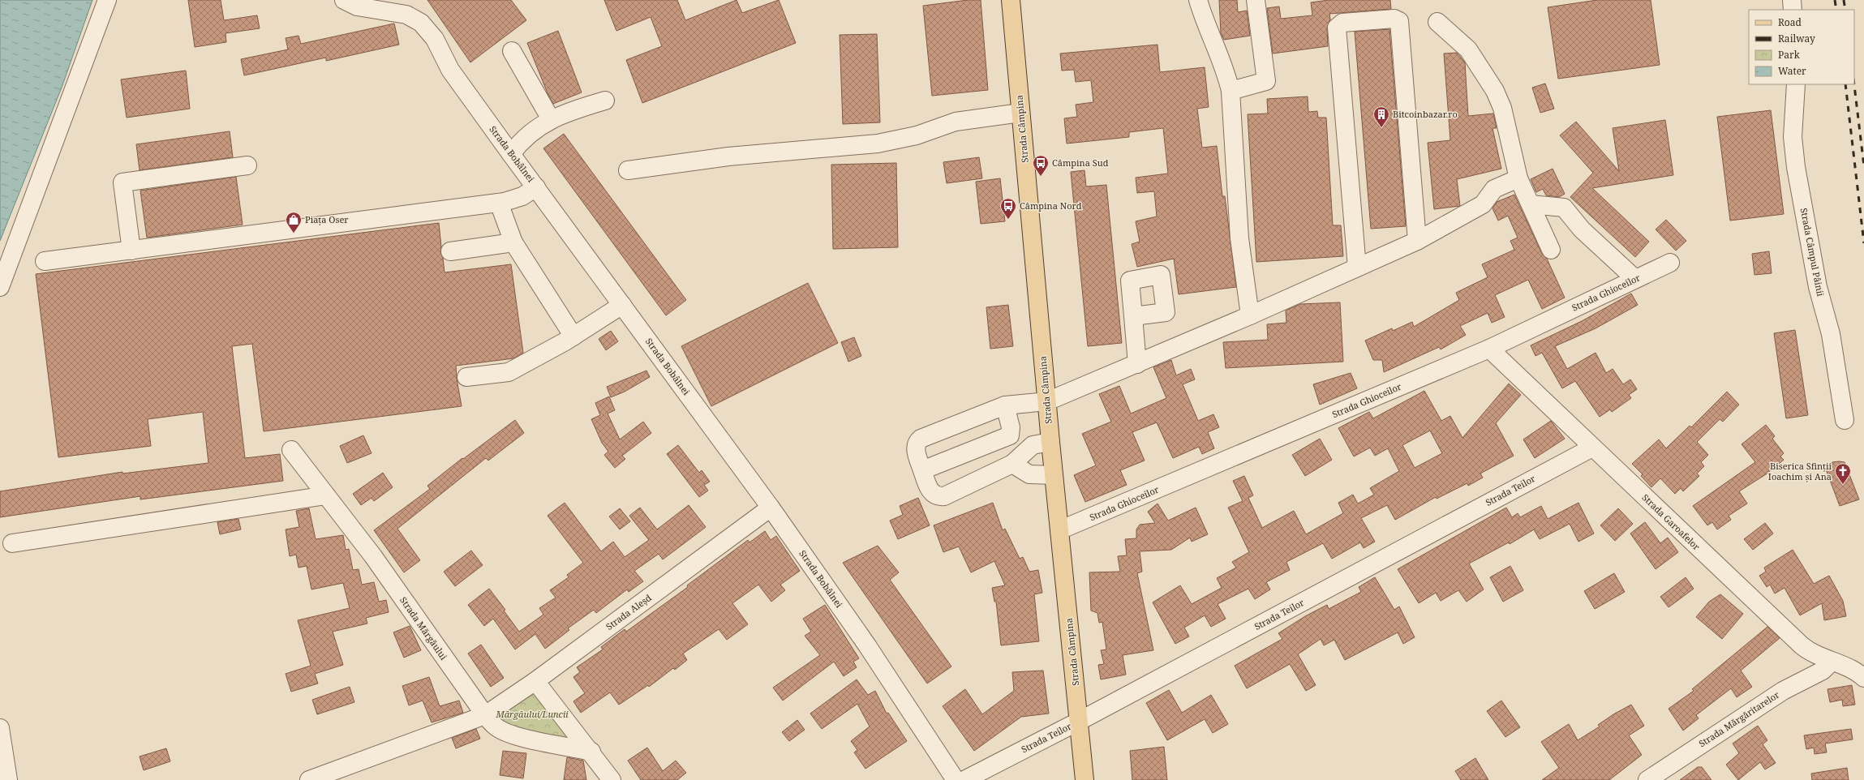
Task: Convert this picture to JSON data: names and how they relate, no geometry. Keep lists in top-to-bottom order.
{
  "streets": {
    "main road": ["Strada Câmpina"],
    "street": [
      "Strada Bobâlnei",
      "Strada Câmpul Pâinii",
      "Strada Ghioceilor",
      "Strada Teilor",
      "Strada Garoafelor",
      "Strada Aleșd",
      "Strada Mărgăului",
      "Strada Mărgăritarelor"
    ]
  },
  "crossings": [
    ["Strada Câmpina", "Strada Ghioceilor"],
    ["Strada Câmpina", "Strada Teilor"],
    ["Strada Bobâlnei", "Strada Aleșd"],
    ["Strada Ghioceilor", "Strada Garoafelor"],
    ["Strada Teilor", "Strada Garoafelor"],
    ["Strada Garoafelor", "Strada Mărgăritarelor"],
    ["Strada Aleșd", "Strada Mărgăului"]
  ],
  "parks": ["Mărgăului/Luncii"],
  "places": {
    "building": ["Bitcoinbazar.ro"],
    "bus stop": ["Câmpina Sud", "Câmpina Nord"],
    "shop": ["Piața Oser"],
    "church": ["Biserica Sfinții Ioachim și Ana"]
  },
  "legend": [
    "Road",
    "Railway",
    "Park",
    "Water"
  ]
}
